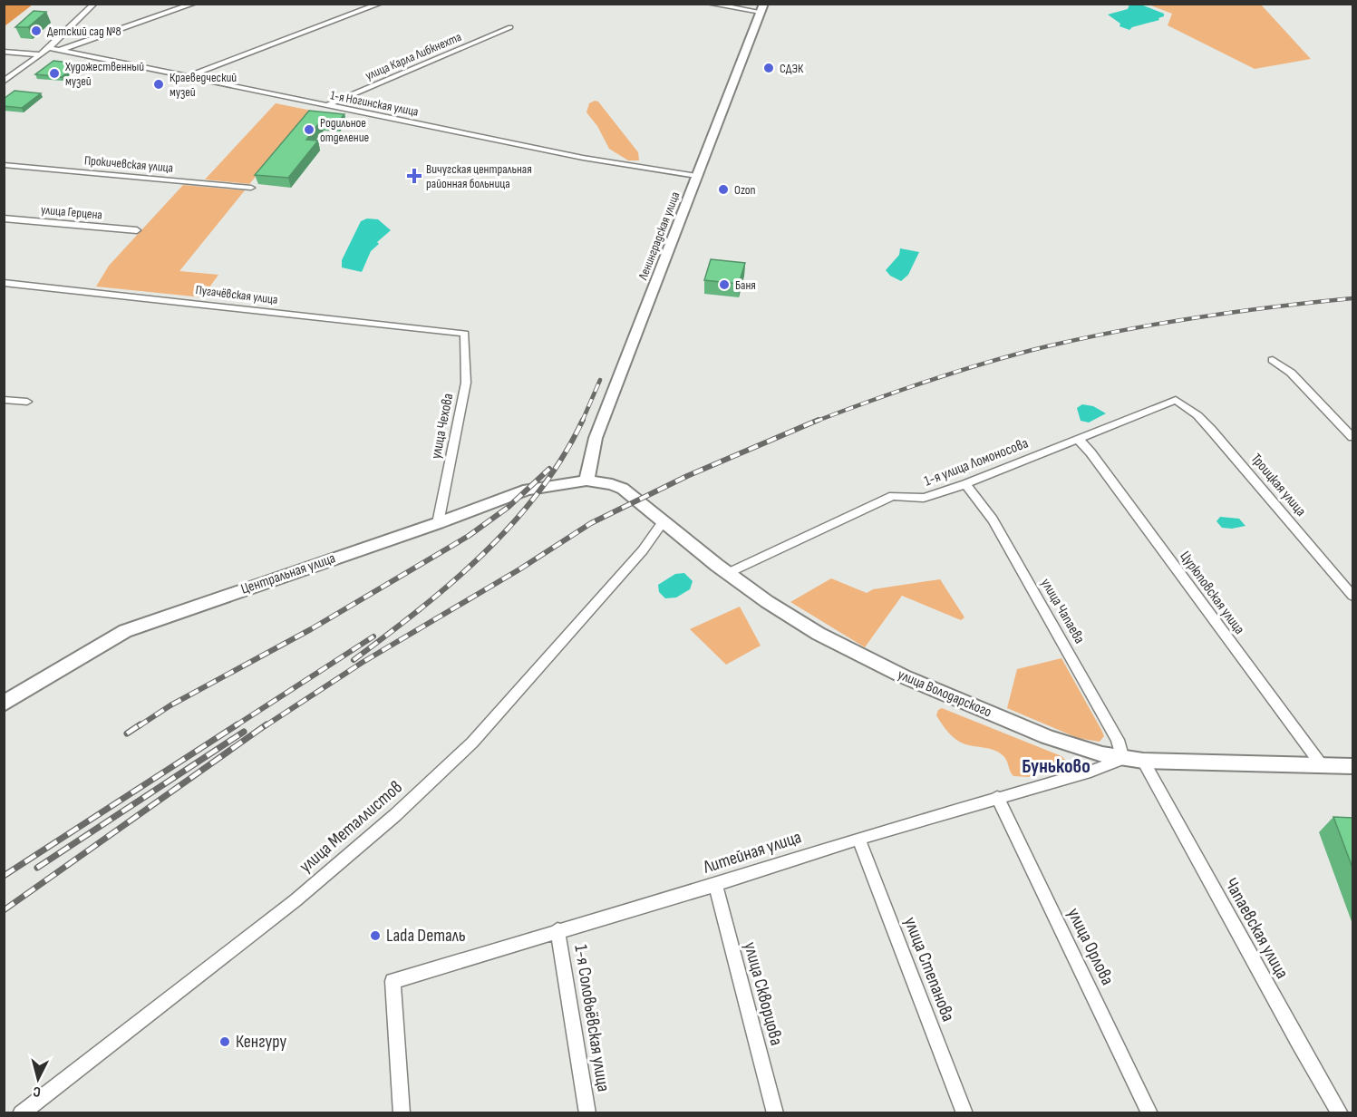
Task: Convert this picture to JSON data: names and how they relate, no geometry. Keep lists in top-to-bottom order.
{
  "streets": {
    "main road": ["Ленинградская улица", "Центральная улица", "улица Володарского"],
    "street": [
      "улица Карла Либкнехта",
      "1-я Ногинская улица",
      "Прокичевская улица",
      "улица Герцена",
      "Пугачёвская улица",
      "улица Чехова",
      "1-я улица Ломоносова",
      "Троицкая улица",
      "Цурюповская улица",
      "улица Чапаева",
      "улица Металлистов",
      "Литейная улица",
      "Чапаевская улица",
      "улица Орлова",
      "улица Степанова",
      "улица Скворцова",
      "1-я Соловьёвская улица"
    ]
  },
  "crossings": [
    ["улица Карла Либкнехта", "1-я Ногинская улица"],
    ["1-я Ногинская улица", "Ленинградская улица"],
    ["Ленинградская улица", "Центральная улица"],
    ["Ленинградская улица", "улица Володарского"],
    ["Пугачёвская улица", "улица Чехова"],
    ["улица Чехова", "Центральная улица"],
    ["1-я улица Ломоносова", "Троицкая улица"],
    ["1-я улица Ломоносова", "Цурюповская улица"],
    ["1-я улица Ломоносова", "улица Чапаева"],
    ["1-я улица Ломоносова", "улица Володарского"],
    ["Центральная улица", "улица Володарского"],
    ["Цурюповская улица", "улица Володарского"],
    ["улица Чапаева", "улица Володарского"],
    ["улица Чапаева", "Литейная улица"],
    ["улица Володарского", "улица Металлистов"],
    ["улица Володарского", "Литейная улица"],
    ["улица Володарского", "Чапаевская улица"],
    ["Литейная улица", "улица Орлова"],
    ["Литейная улица", "улица Степанова"],
    ["Литейная улица", "улица Скворцова"],
    ["Литейная улица", "1-я Соловьёвская улица"]
  ],
  "districts": ["Буньково"],
  "places": {
    "other": [
      "Детский сад №8",
      "СДЭК",
      "Художественный музей",
      "Краеведческий музей",
      "Родильное отделение",
      "Ozon",
      "Баня",
      "Lada Dеталь",
      "Кенгуру"
    ],
    "health": ["Вичугская центральная районная больница"]
  },
  "north": "bottom"
}
